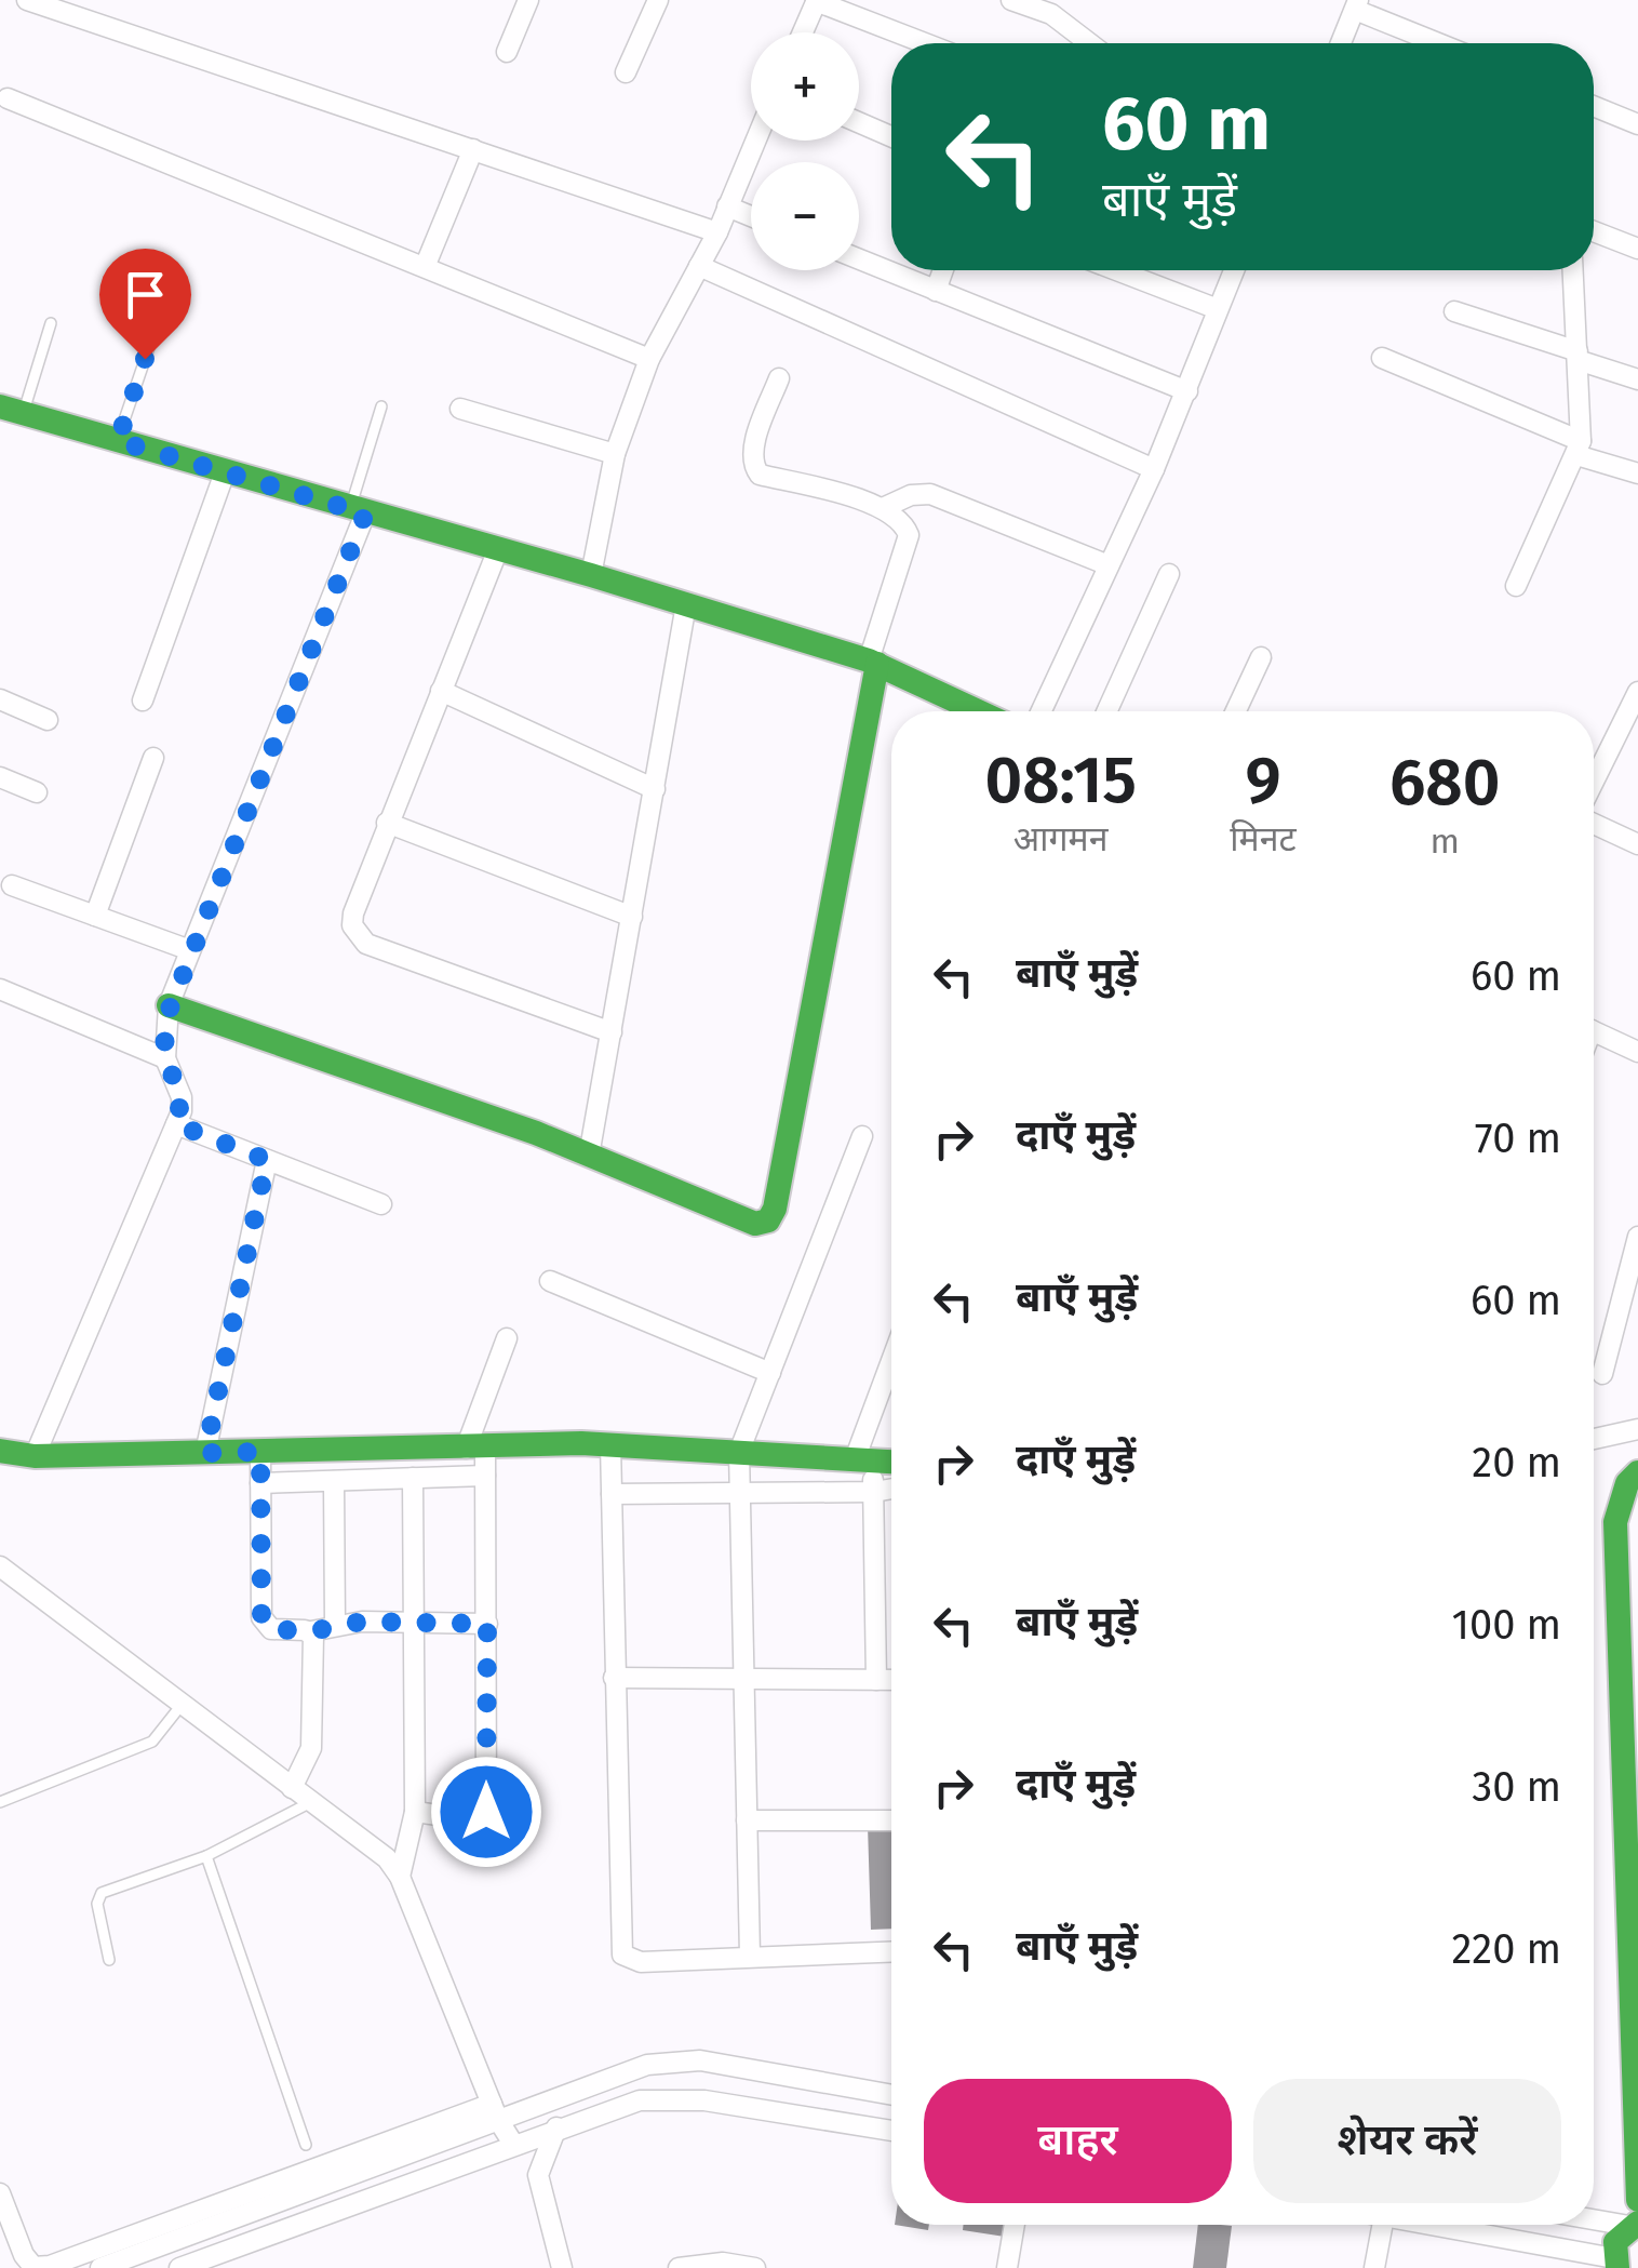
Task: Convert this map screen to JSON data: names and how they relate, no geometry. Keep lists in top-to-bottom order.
{
  "page": {
    "map_buttons": ["+", "−"],
    "turn": ["60 m", "बाएँ मुड़ें"],
    "eta": [
      "08:15",
      "आगमन",
      "9",
      "मिनट",
      "680",
      "m"
    ],
    "list": [
      {
        "name": "बाएँ मुड़ें",
        "value": "60 m"
      },
      {
        "name": "दाएँ मुड़ें",
        "value": "70 m"
      },
      {
        "name": "बाएँ मुड़ें",
        "value": "60 m"
      },
      {
        "name": "दाएँ मुड़ें",
        "value": "20 m"
      },
      {
        "name": "बाएँ मुड़ें",
        "value": "100 m"
      },
      {
        "name": "दाएँ मुड़ें",
        "value": "30 m"
      },
      {
        "name": "बाएँ मुड़ें",
        "value": "220 m"
      }
    ],
    "buttons": ["बाहर", "शेयर करें"]
  }
}
